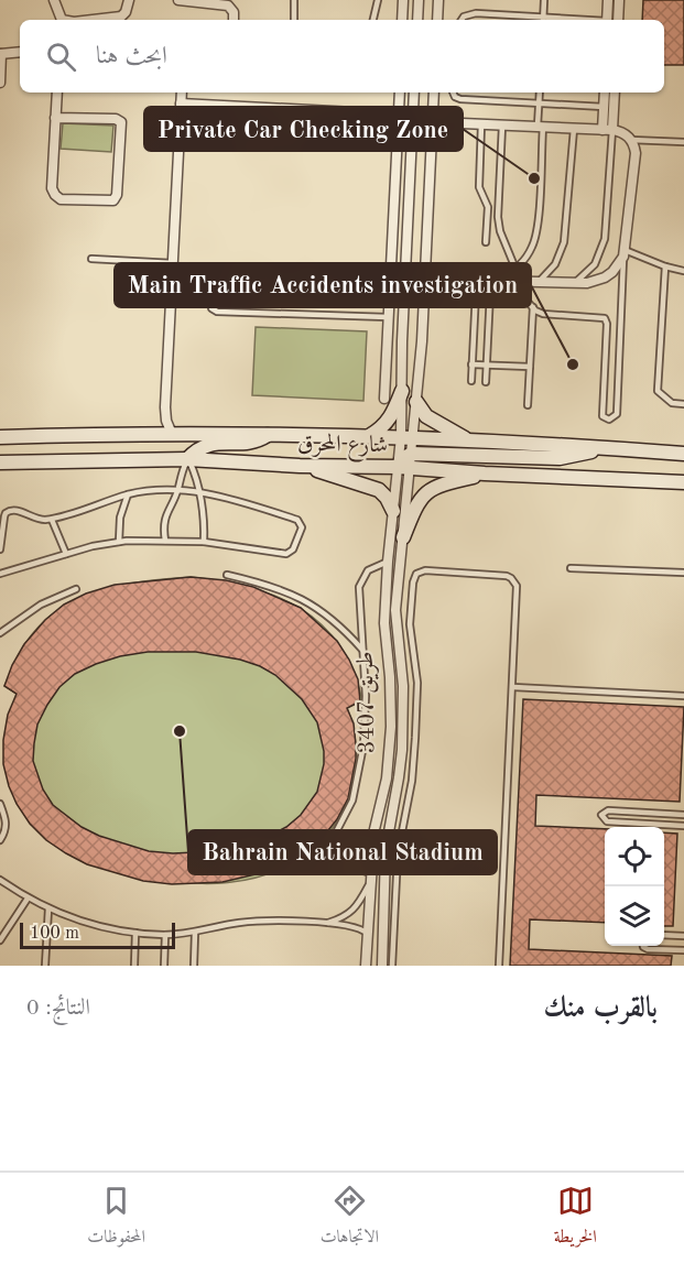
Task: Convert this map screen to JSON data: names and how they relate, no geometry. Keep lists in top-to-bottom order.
{
  "streets": {
    "main road": ["شارع المحرق"],
    "street": ["طريق 3407"]
  },
  "crossings": [
    ["شارع المحرق", "طريق 3407"]
  ],
  "places": ["Private Car Checking Zone", "Main Traffic Accidents investigation", "Bahrain National Stadium"],
  "scale_bar": "100 m",
  "page": {
    "search": "ابحث هنا",
    "scale": "100 m",
    "heading": ["بالقرب منك", "النتائج: 0"],
    "nav": ["الخريطة", "الاتجاهات", "المحفوظات"]
  }
}
